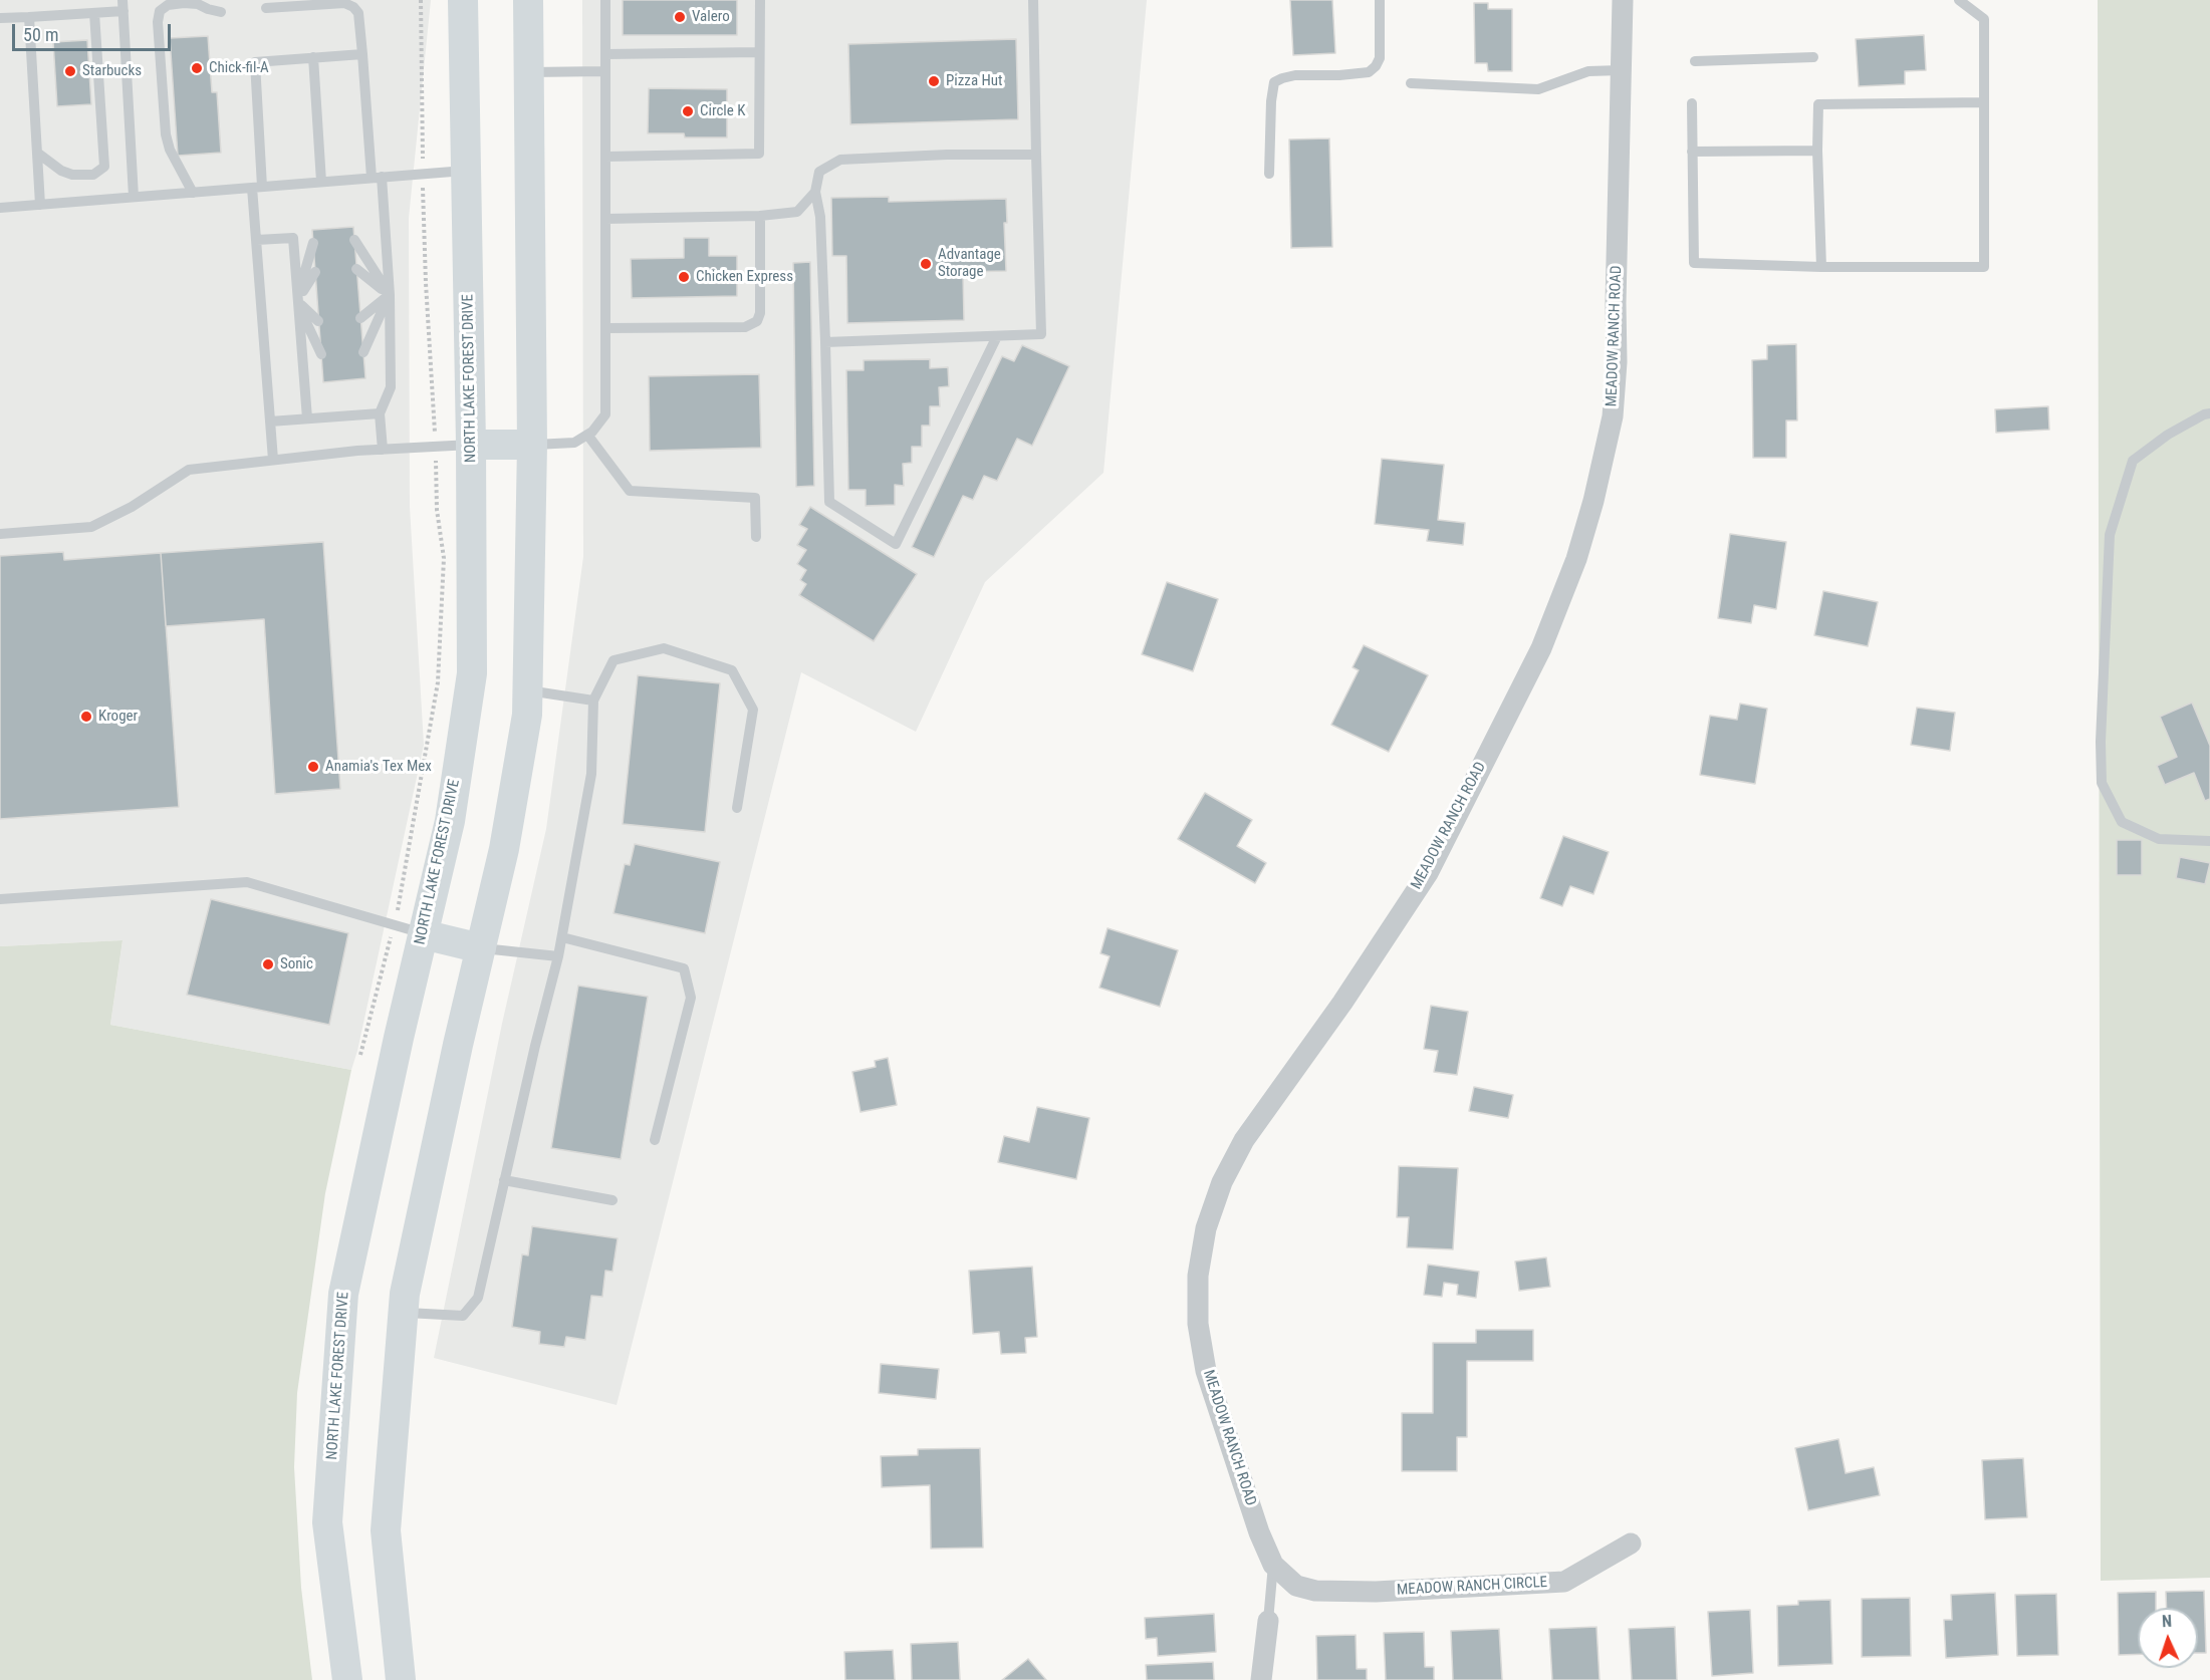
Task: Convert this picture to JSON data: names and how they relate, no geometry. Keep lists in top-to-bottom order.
{
  "streets": {
    "main road": ["NORTH LAKE FOREST DRIVE"],
    "street": ["MEADOW RANCH ROAD", "MEADOW RANCH CIRCLE"]
  },
  "crossings": [
    ["MEADOW RANCH ROAD", "MEADOW RANCH CIRCLE"]
  ],
  "places": [
    "Valero",
    "Chick-fil-A",
    "Starbucks",
    "Pizza Hut",
    "Circle K",
    "Advantage Storage",
    "Chicken Express",
    "Kroger",
    "Anamia's Tex Mex",
    "Sonic"
  ],
  "scale_bar": "50 m",
  "north": "top"
}
